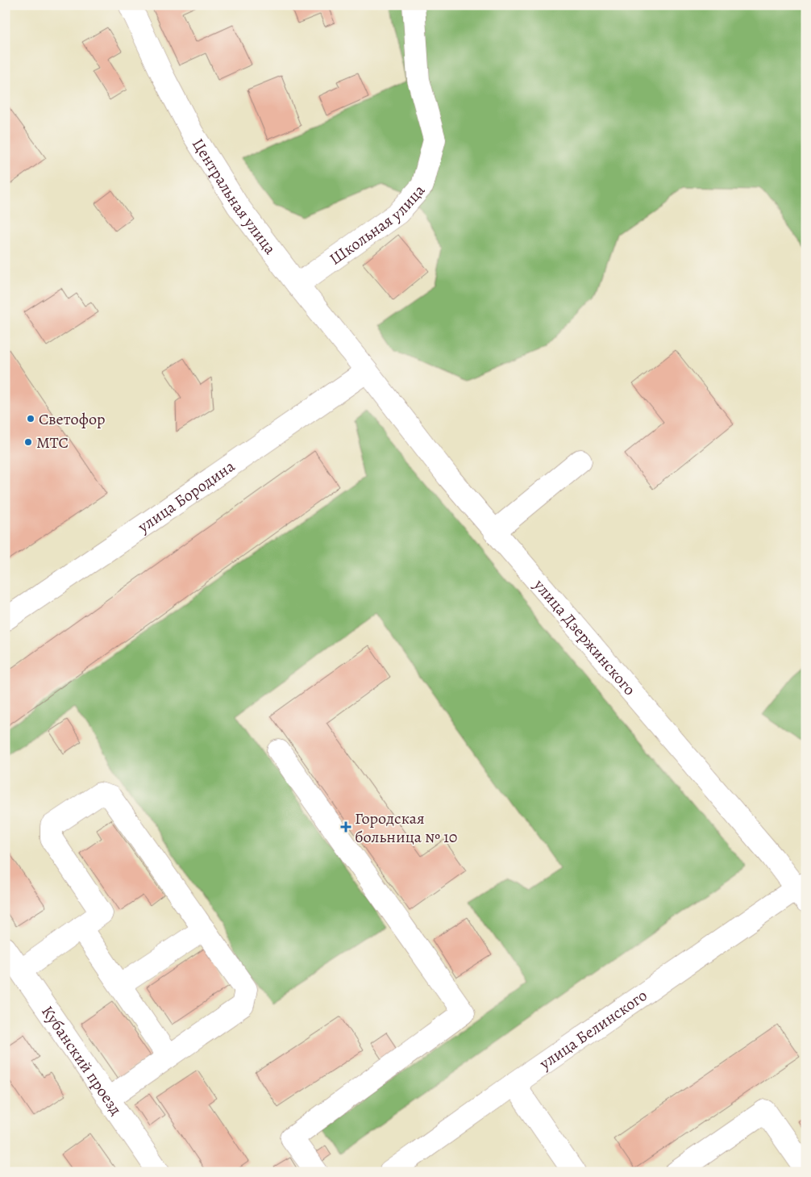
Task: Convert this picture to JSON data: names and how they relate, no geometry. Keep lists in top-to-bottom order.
{
  "streets": {
    "street": [
      "Центральная улица",
      "Школьная улица",
      "улица Бородина",
      "улица Дзержинского",
      "улица Белинского",
      "Кубанский проезд"
    ]
  },
  "crossings": [
    ["Центральная улица", "Школьная улица"],
    ["Центральная улица", "улица Бородина"],
    ["Центральная улица", "улица Дзержинского"],
    ["улица Бородина", "улица Дзержинского"],
    ["улица Дзержинского", "улица Белинского"]
  ],
  "places": {
    "other": ["Светофор", "МТС"],
    "health": ["Городская больница № 10"]
  }
}
